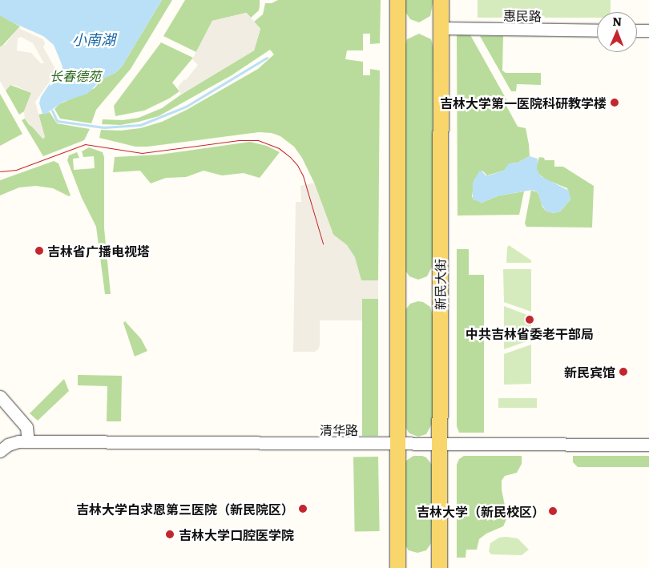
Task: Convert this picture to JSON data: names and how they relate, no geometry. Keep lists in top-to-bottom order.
{
  "streets": {
    "main road": ["新民大街"],
    "street": ["惠民路", "清华路"]
  },
  "crossings": [
    ["惠民路", "新民大街"],
    ["新民大街", "清华路"]
  ],
  "water": ["小南湖"],
  "parks": ["长春德苑"],
  "places": [
    "吉林大学第一医院科研教学楼",
    "吉林省广播电视塔",
    "中共吉林省委老干部局",
    "新民宾馆",
    "吉林大学白求恩第三医院（新民院区）",
    "吉林大学（新民校区）",
    "吉林大学口腔医学院"
  ],
  "north": "top"
}
